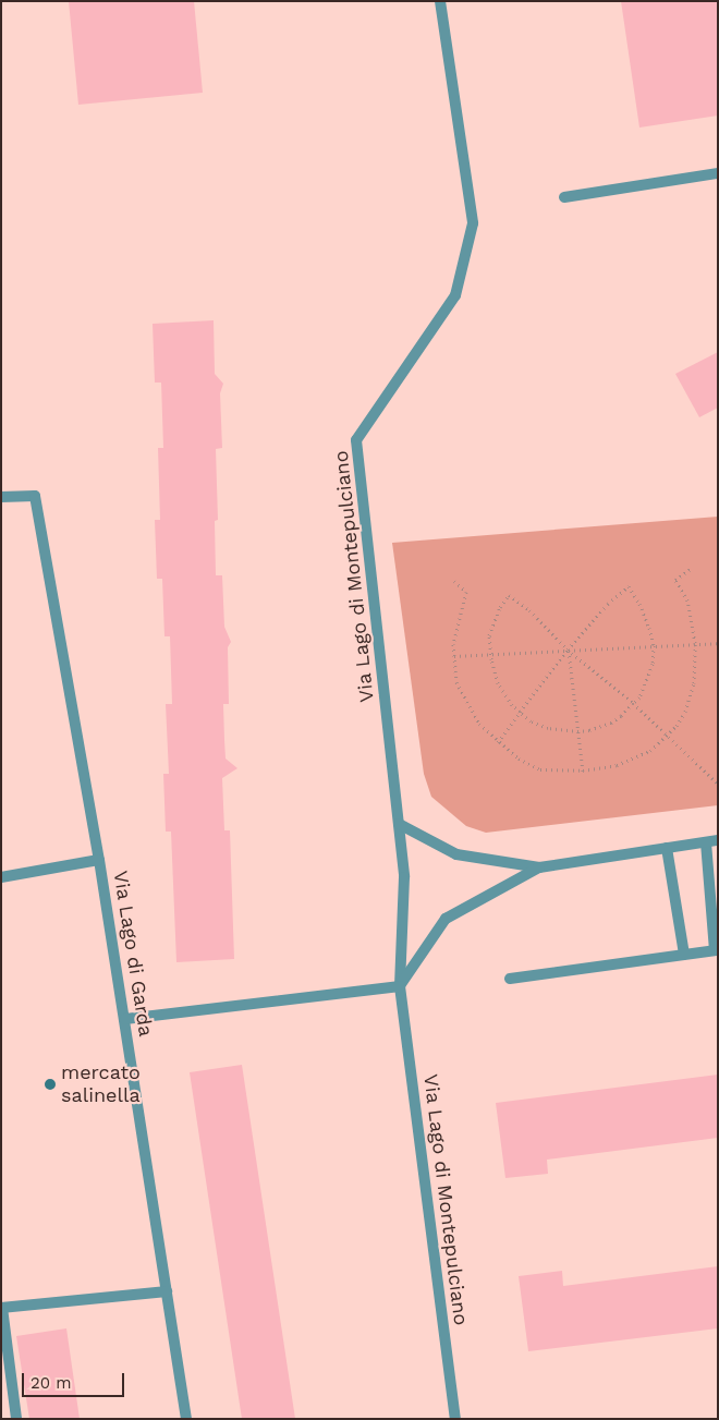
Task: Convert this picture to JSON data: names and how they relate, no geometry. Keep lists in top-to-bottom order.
{
  "streets": {
    "street": ["Via Lago di Montepulciano", "Via Lago di Garda"]
  },
  "places": ["mercato salinella"],
  "scale_bar": "20 m"
}
